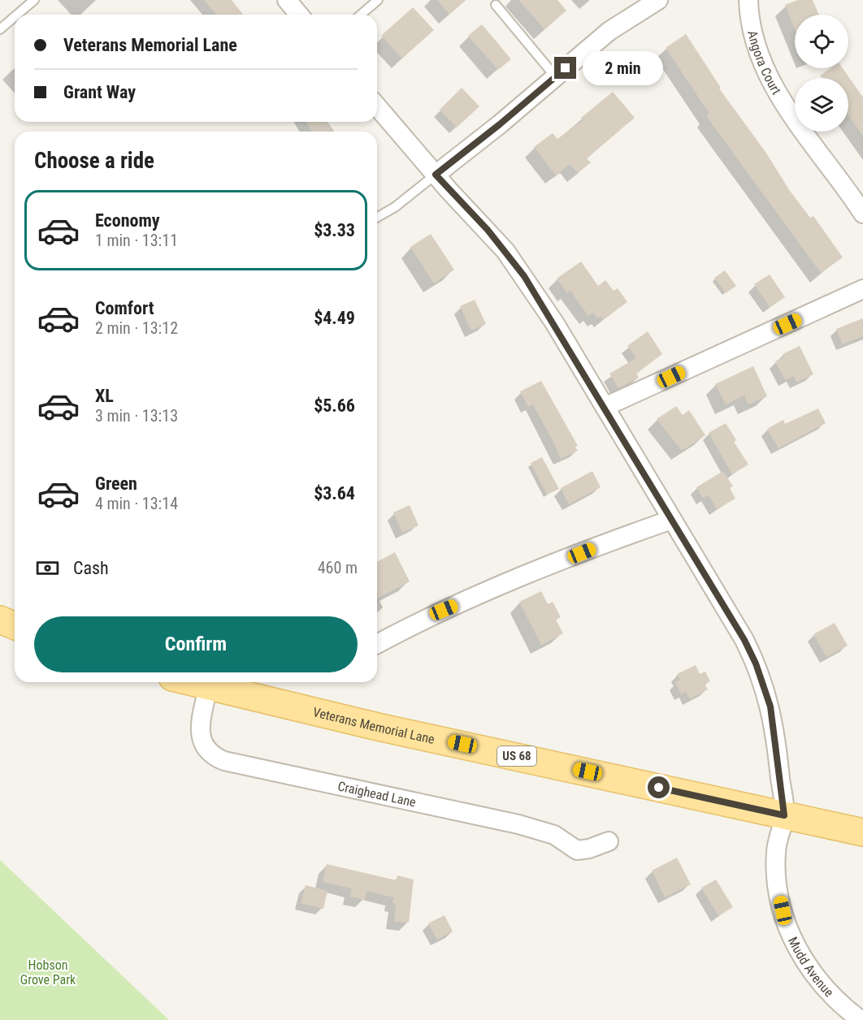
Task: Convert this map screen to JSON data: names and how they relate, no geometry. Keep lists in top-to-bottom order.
{
  "streets": {
    "main road": ["Veterans Memorial Lane", "US 68"],
    "street": ["Angora Court", "Craighead Lane", "Mudd Avenue"]
  },
  "crossings": [
    ["Veterans Memorial Lane", "Craighead Lane"],
    ["Veterans Memorial Lane", "Mudd Avenue"]
  ],
  "parks": ["Hobson Grove Park"],
  "page": {
    "banner": ["Veterans Memorial Lane", "Grant Way"],
    "bubble": "2 min",
    "heading": "Choose a ride",
    "list": [
      {
        "name": "Economy",
        "note": "1 min · 13:11",
        "value": "$3.33"
      },
      {
        "name": "Comfort",
        "note": "2 min · 13:12",
        "value": "$4.49"
      },
      {
        "name": "XL",
        "note": "3 min · 13:13",
        "value": "$5.66"
      },
      {
        "name": "Green",
        "note": "4 min · 13:14",
        "value": "$3.64"
      }
    ],
    "pay": ["Cash", "460 m"],
    "buttons": "Confirm"
  }
}
